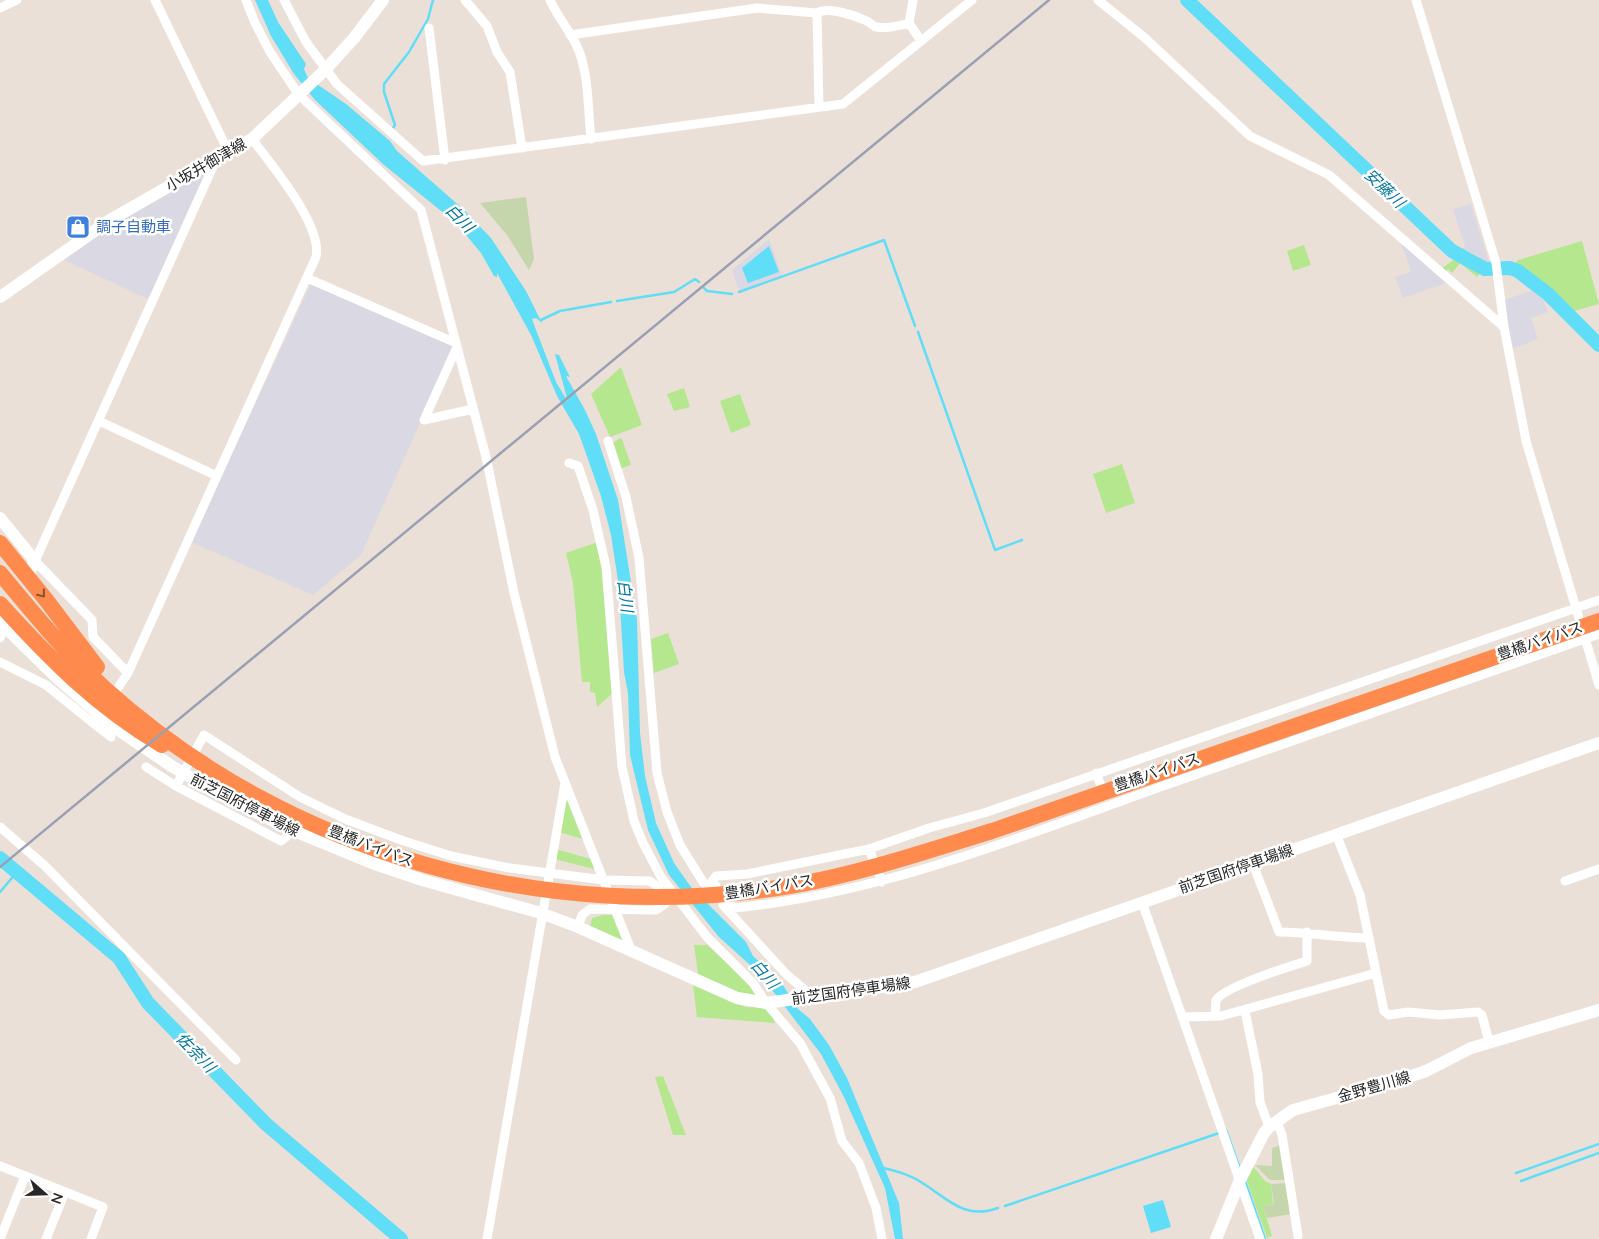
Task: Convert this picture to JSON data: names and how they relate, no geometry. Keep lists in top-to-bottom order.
{
  "streets": {
    "highway": ["豊橋バイパス"],
    "main road": ["小坂井御津線", "前芝国府停車場線", "金野豊川線"]
  },
  "crossings": [
    ["豊橋バイパス", "前芝国府停車場線"]
  ],
  "water": ["安藤川", "白川", "佐奈川"],
  "places": {
    "shop": ["調子自動車"]
  },
  "north": "right"
}
